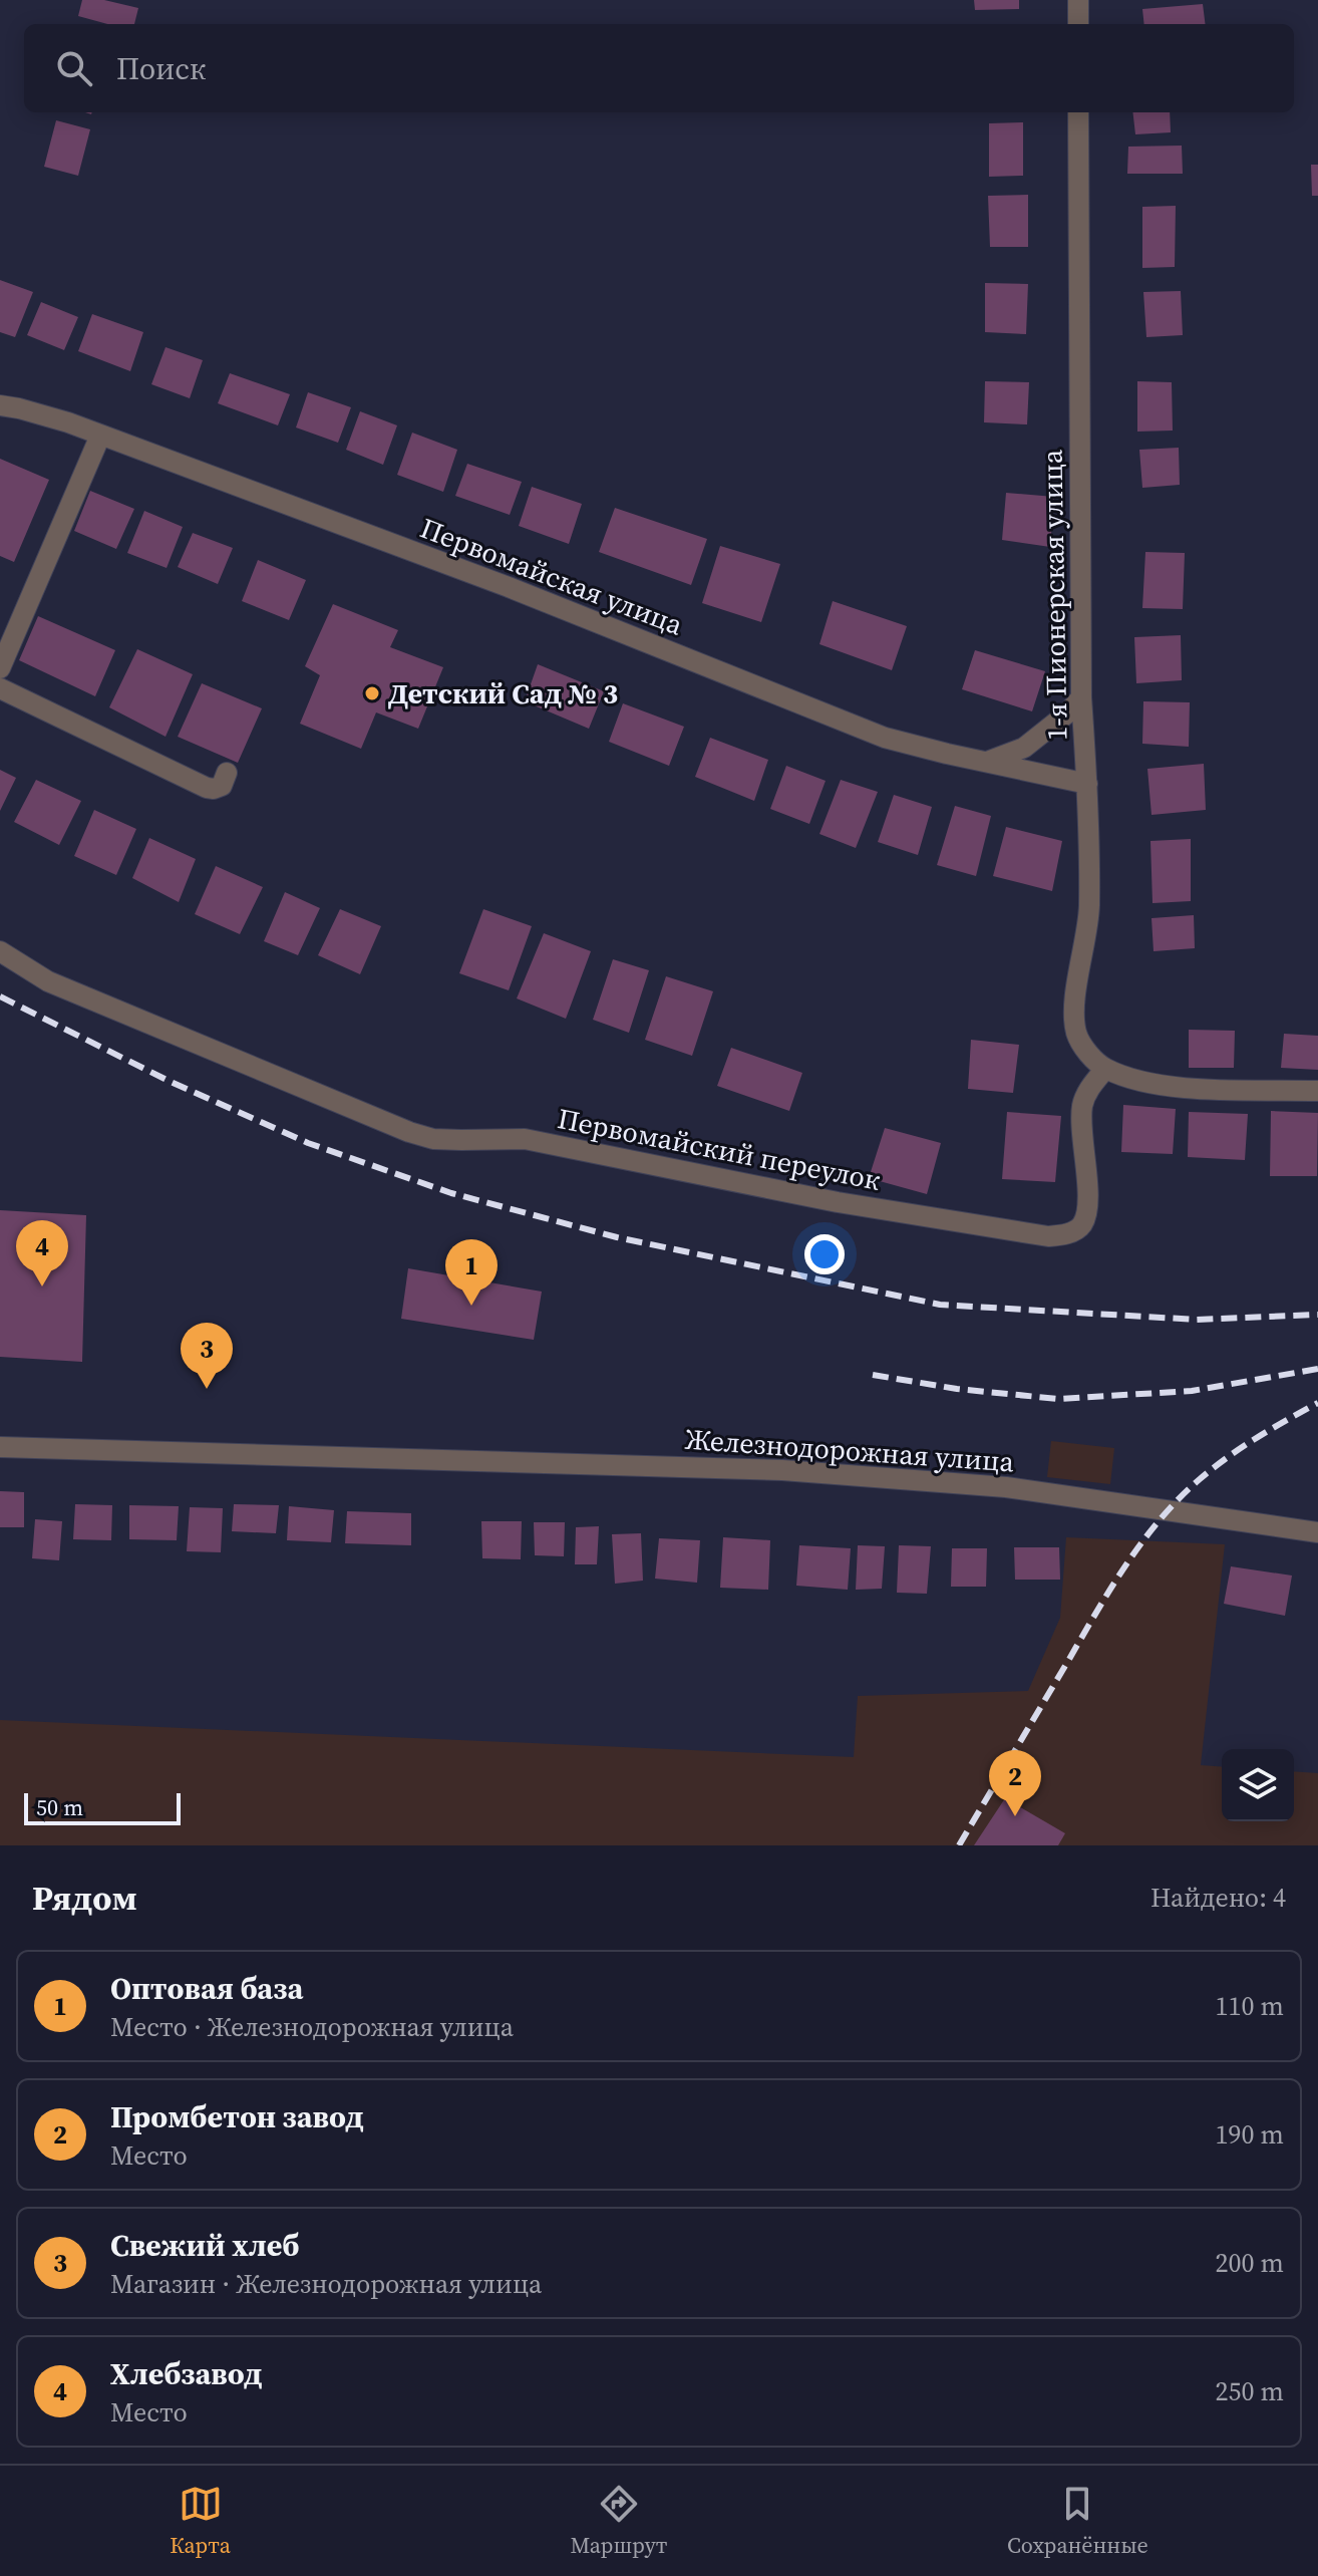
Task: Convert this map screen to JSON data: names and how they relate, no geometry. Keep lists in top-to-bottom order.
{
  "streets": {
    "street": [
      "Первомайская улица",
      "1-я Пионерская улица",
      "Первомайский переулок",
      "Железнодорожная улица"
    ]
  },
  "crossings": [
    ["Первомайская улица", "1-я Пионерская улица"],
    ["1-я Пионерская улица", "Первомайский переулок"]
  ],
  "places": ["Детский Сад № 3"],
  "scale_bar": "50 m",
  "page": {
    "search": "Поиск",
    "pins": [
      "4",
      "1",
      "3",
      "2"
    ],
    "scale": "50 m",
    "heading": ["Рядом", "Найдено: 4"],
    "list": [
      {
        "mark": "1",
        "name": "Оптовая база",
        "note": "Место · Железнодорожная улица",
        "value": "110 m"
      },
      {
        "mark": "2",
        "name": "Промбетон завод",
        "note": "Место",
        "value": "190 m"
      },
      {
        "mark": "3",
        "name": "Свежий хлеб",
        "note": "Магазин · Железнодорожная улица",
        "value": "200 m"
      },
      {
        "mark": "4",
        "name": "Хлебзавод",
        "note": "Место",
        "value": "250 m"
      }
    ],
    "nav": ["Карта", "Маршрут", "Сохранённые"]
  }
}
